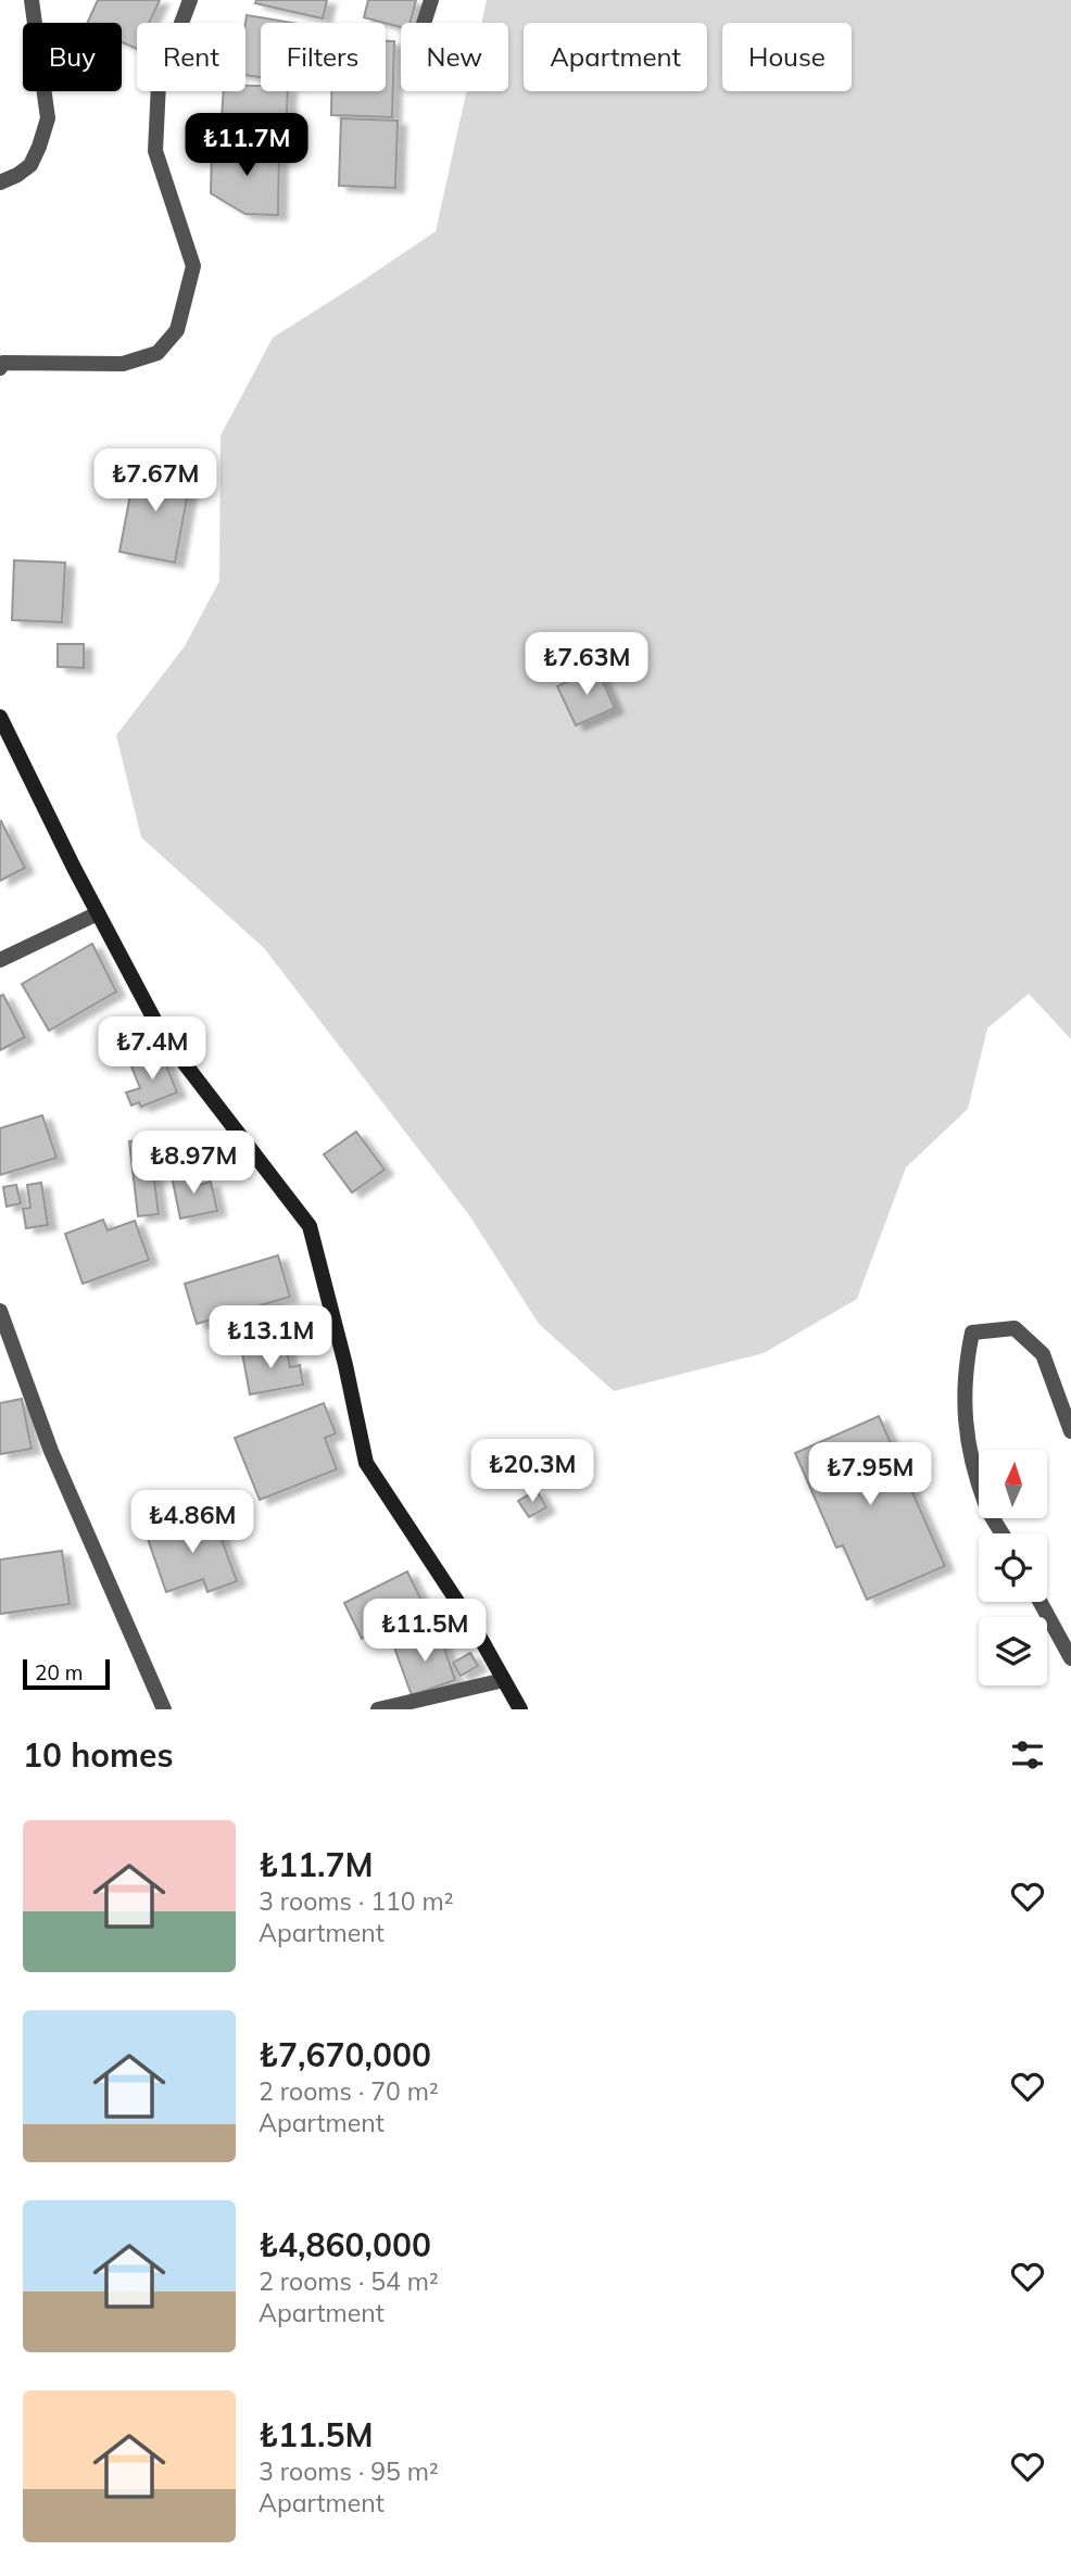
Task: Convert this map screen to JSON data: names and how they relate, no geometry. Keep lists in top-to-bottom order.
{
  "scale_bar": "20 m",
  "north": "top",
  "page": {
    "chip": [
      "Buy",
      "Rent",
      "Filters",
      "New",
      "Apartment",
      "House"
    ],
    "price": [
      "₺11.7M",
      "₺7.67M",
      "₺7.63M",
      "₺7.4M",
      "₺8.97M",
      "₺13.1M",
      "₺20.3M",
      "₺7.95M",
      "₺4.86M",
      "₺11.5M"
    ],
    "scale": "20 m",
    "heading": "10 homes",
    "list": [
      {
        "name": "₺11.7M",
        "note": "3 rooms · 110 m² · Apartment"
      },
      {
        "name": "₺7,670,000",
        "note": "2 rooms · 70 m² · Apartment"
      },
      {
        "name": "₺4,860,000",
        "note": "2 rooms · 54 m² · Apartment"
      },
      {
        "name": "₺11.5M",
        "note": "3 rooms · 95 m² · Apartment"
      }
    ]
  }
}
